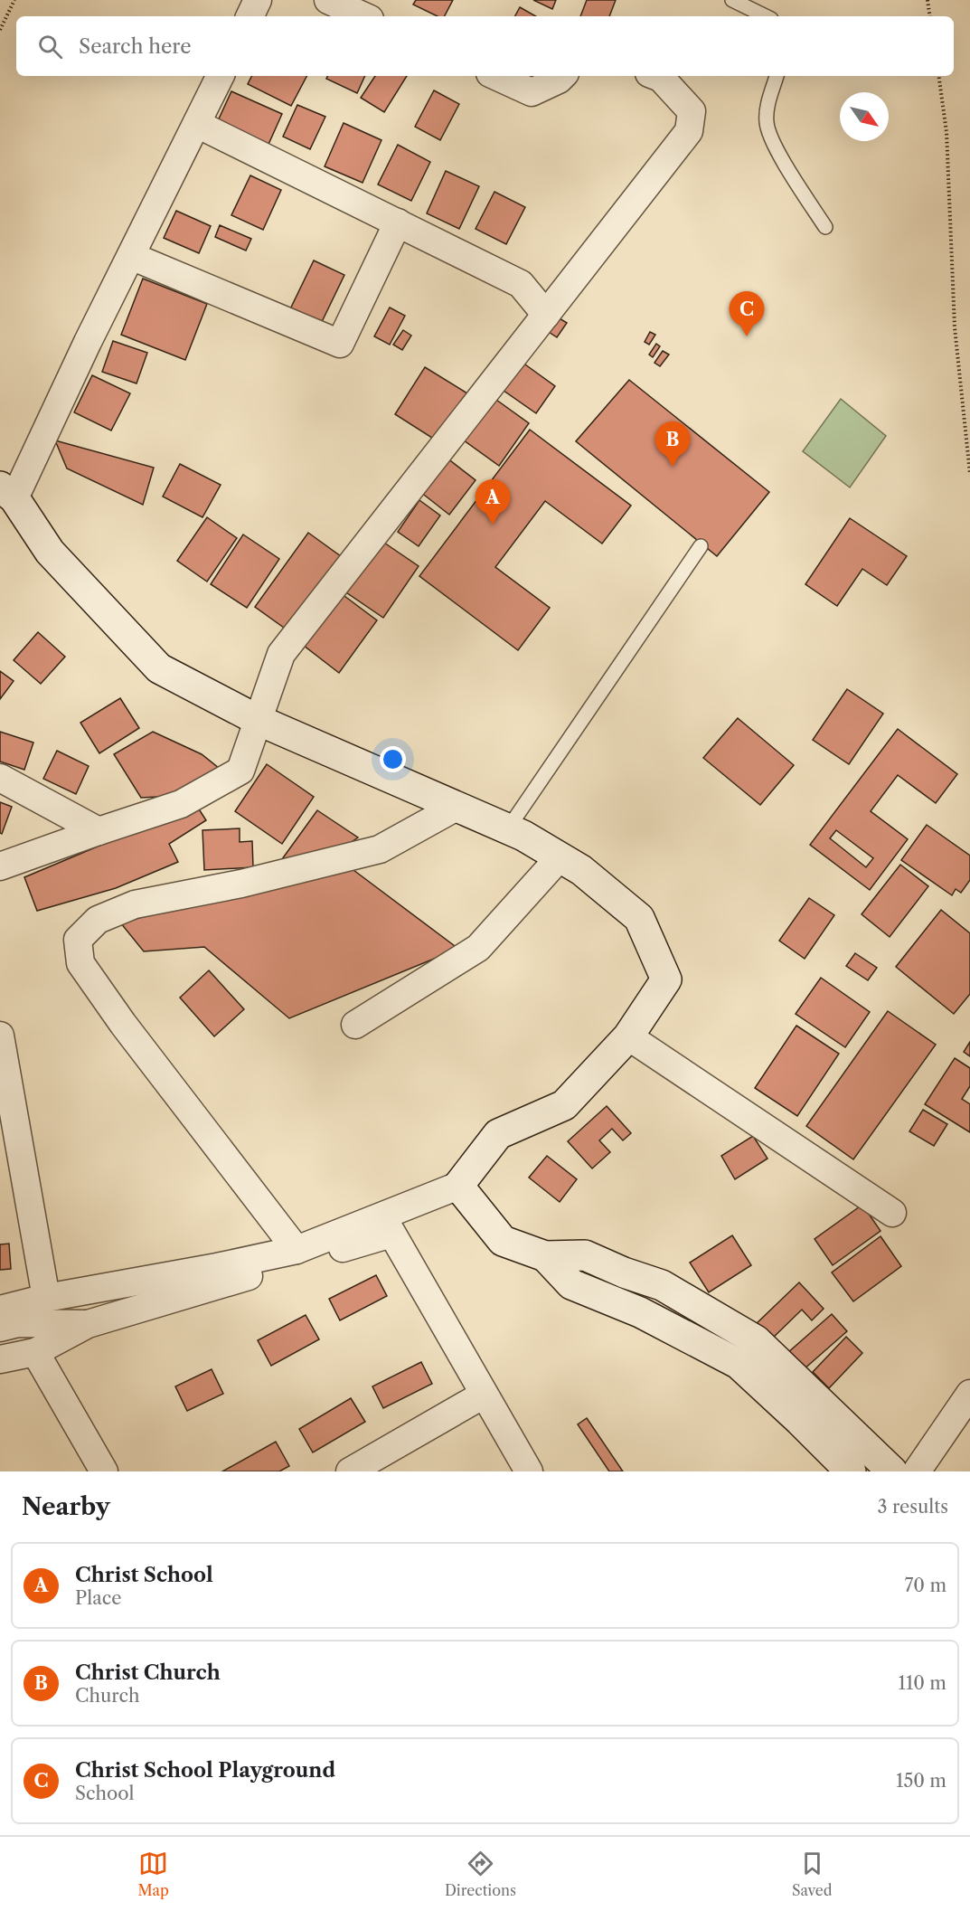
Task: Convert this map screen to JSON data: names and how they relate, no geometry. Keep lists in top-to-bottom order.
{
  "north": "bottom right",
  "page": {
    "search": "Search here",
    "pins": ["C", "B", "A"],
    "heading": ["Nearby", "3 results"],
    "list": [
      {
        "mark": "A",
        "name": "Christ School",
        "note": "Place",
        "value": "70 m"
      },
      {
        "mark": "B",
        "name": "Christ Church",
        "note": "Church",
        "value": "110 m"
      },
      {
        "mark": "C",
        "name": "Christ School Playground",
        "note": "School",
        "value": "150 m"
      }
    ],
    "nav": ["Map", "Directions", "Saved"]
  }
}
